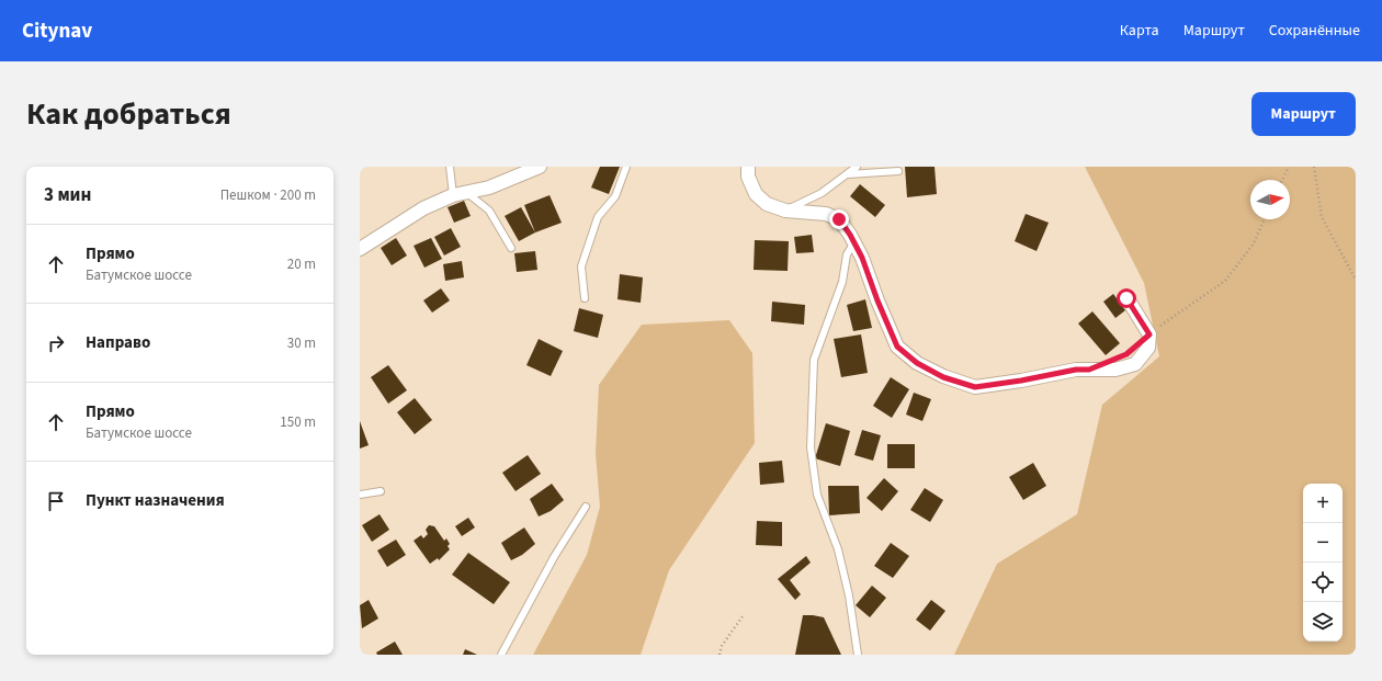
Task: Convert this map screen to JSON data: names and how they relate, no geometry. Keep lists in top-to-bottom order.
{
  "north": "right",
  "page": {
    "header": "Citynav",
    "nav": ["Карта", "Маршрут", "Сохранённые"],
    "title": "Как добраться",
    "buttons": "Маршрут",
    "heading": ["3 мин", "Пешком · 200 m"],
    "list": [
      ["Прямо", "Батумское шоссе", "20 m"],
      ["Направо", "30 m"],
      ["Прямо", "Батумское шоссе", "150 m"],
      "Пункт назначения"
    ],
    "map_buttons": ["+", "−"]
  }
}
